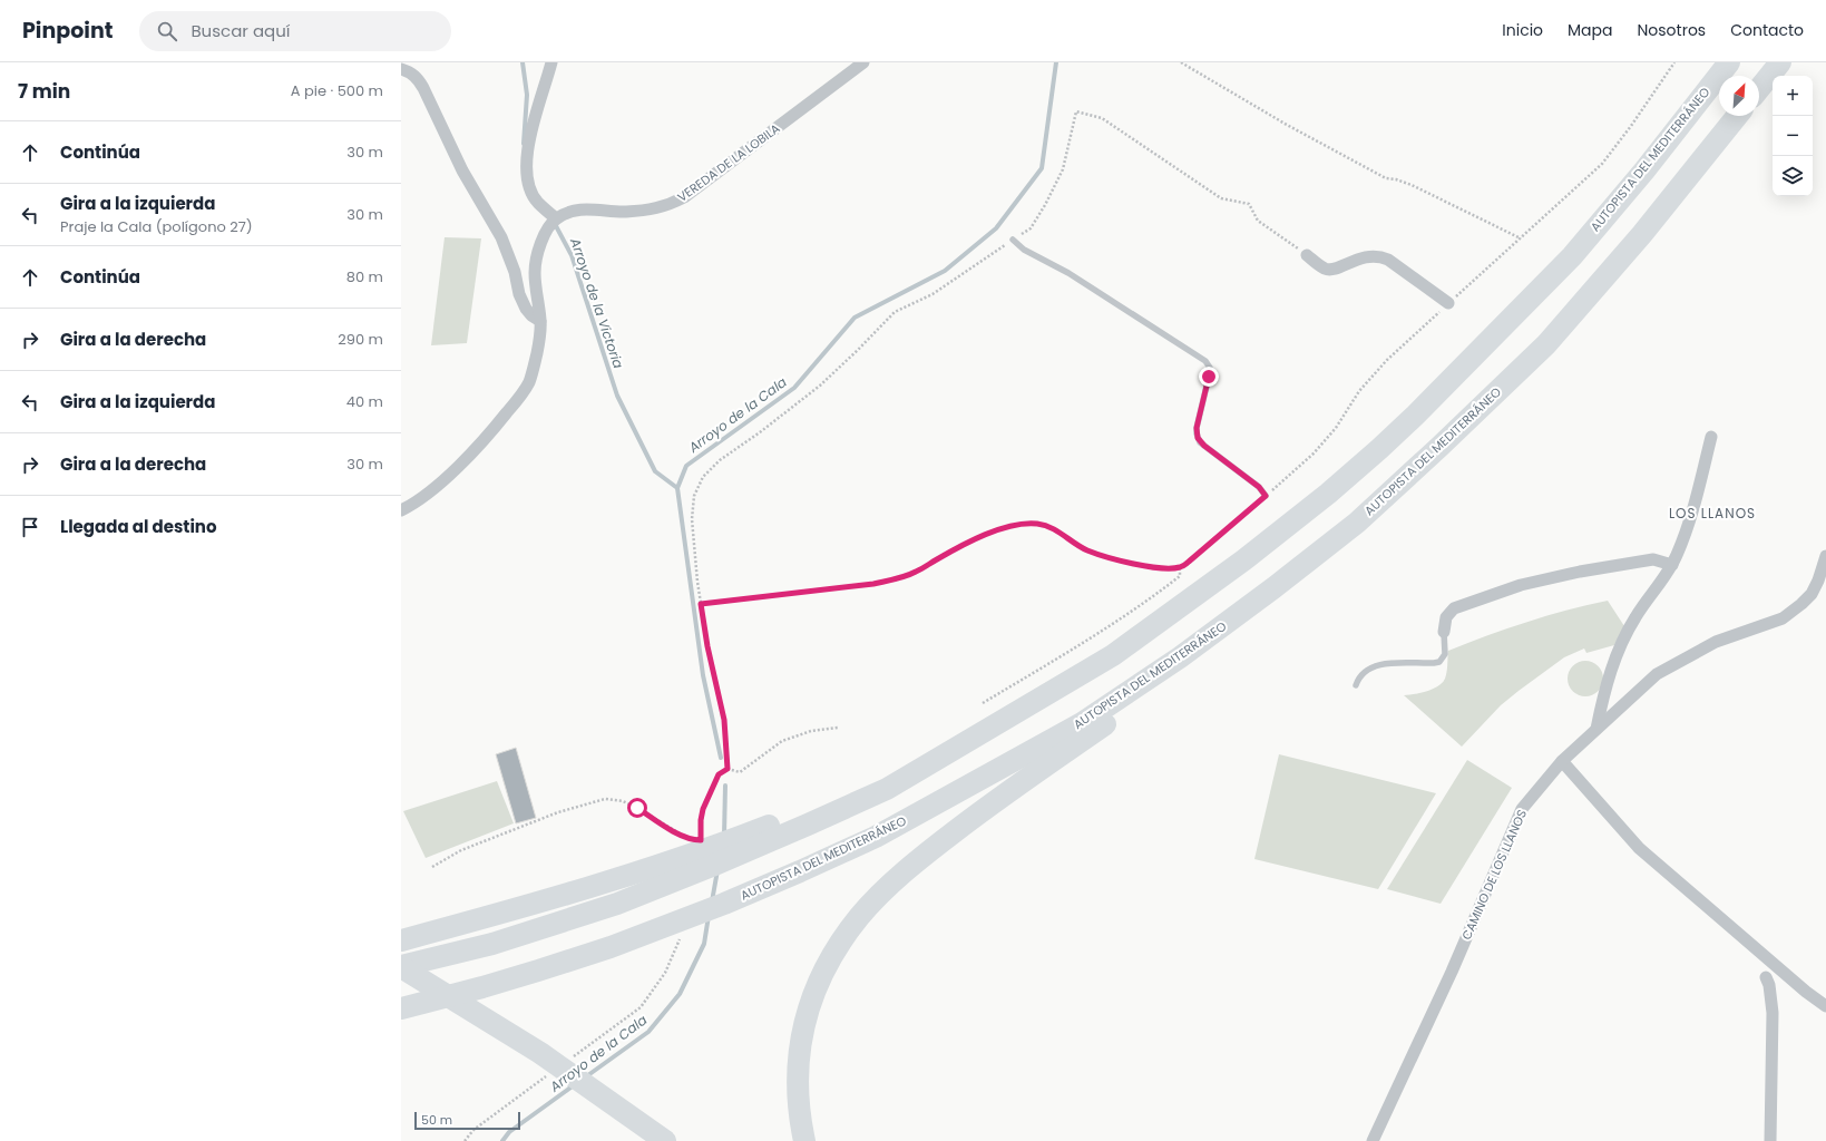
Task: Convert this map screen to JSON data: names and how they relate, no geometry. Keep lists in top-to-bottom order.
{
  "streets": {
    "highway": ["AUTOPISTA DEL MEDITERRÁNEO"],
    "street": ["VEREDA DE LA LOBILA", "CAMINO DE LOS LLANOS"]
  },
  "districts": ["LOS LLANOS"],
  "water": ["Arroyo de la Victoria", "Arroyo de la Cala"],
  "scale_bar": "50 m",
  "north": "top right",
  "page": {
    "header": "Pinpoint",
    "search": "Buscar aquí",
    "nav": [
      "Inicio",
      "Mapa",
      "Nosotros",
      "Contacto"
    ],
    "heading": ["7 min", "A pie · 500 m"],
    "map_buttons": ["+", "−"],
    "list": [
      ["Continúa", "30 m"],
      ["Gira a la izquierda", "Praje la Cala (polígono 27)", "30 m"],
      ["Continúa", "80 m"],
      ["Gira a la derecha", "290 m"],
      ["Gira a la izquierda", "40 m"],
      ["Gira a la derecha", "30 m"],
      "Llegada al destino"
    ],
    "scale": "50 m"
  }
}
